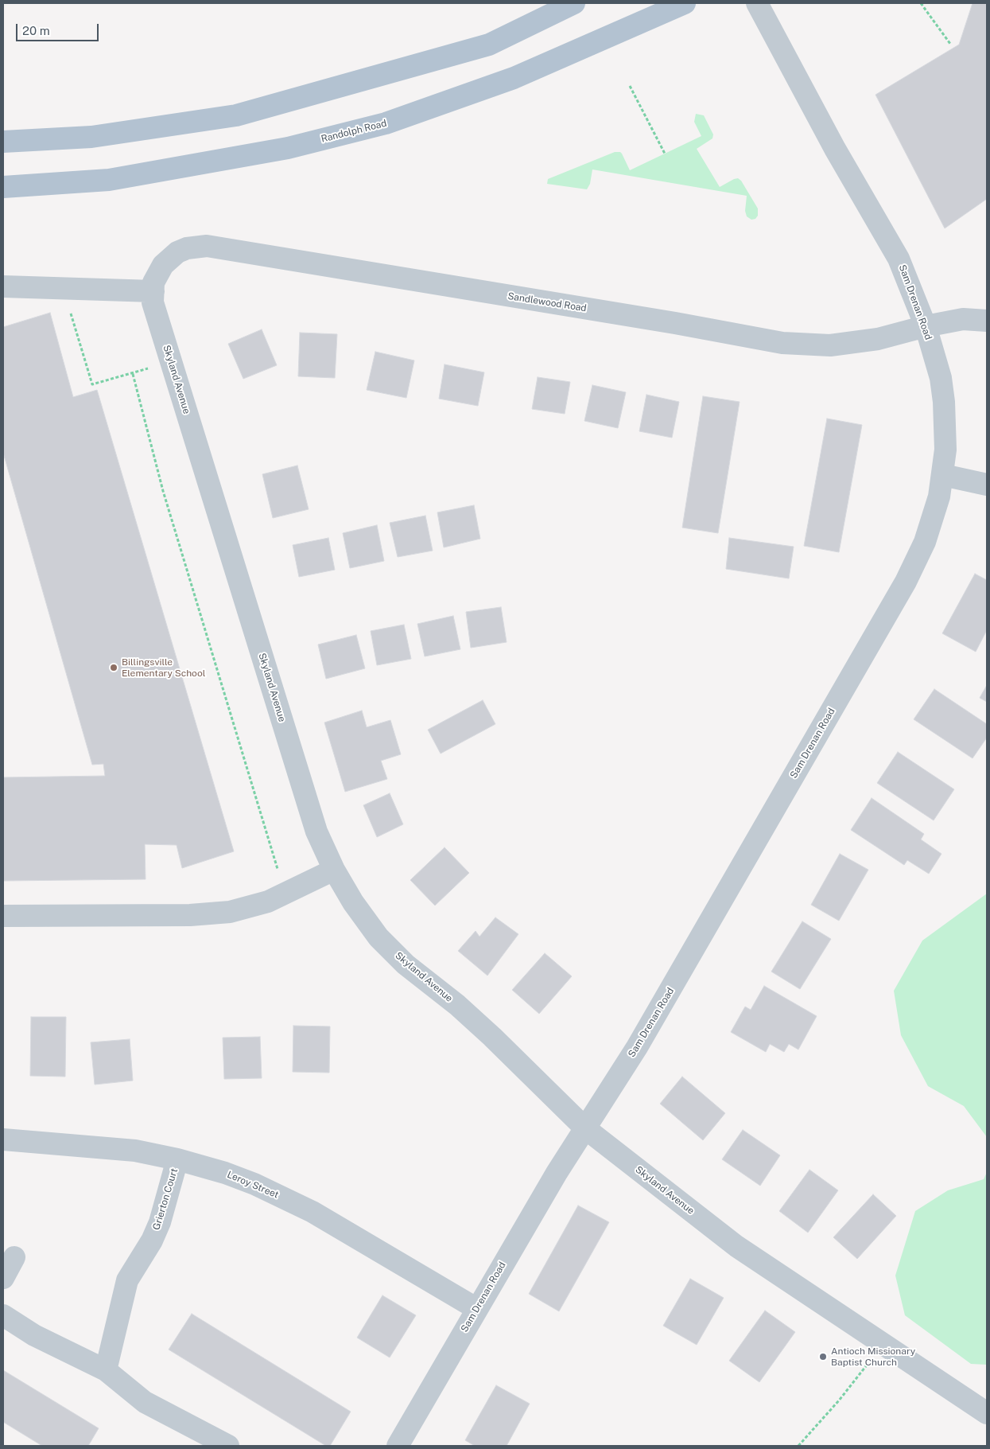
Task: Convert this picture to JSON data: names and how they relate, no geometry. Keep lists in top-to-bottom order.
{
  "streets": {
    "main road": ["Randolph Road"],
    "street": [
      "Sandlewood Road",
      "Sam Drenan Road",
      "Skyland Avenue",
      "Leroy Street",
      "Grierton Court"
    ]
  },
  "crossings": [
    ["Sandlewood Road", "Sam Drenan Road"],
    ["Sandlewood Road", "Skyland Avenue"],
    ["Sam Drenan Road", "Skyland Avenue"],
    ["Sam Drenan Road", "Leroy Street"],
    ["Leroy Street", "Grierton Court"]
  ],
  "places": ["Billingsville Elementary School", "Antioch Missionary Baptist Church"],
  "scale_bar": "20 m"
}
